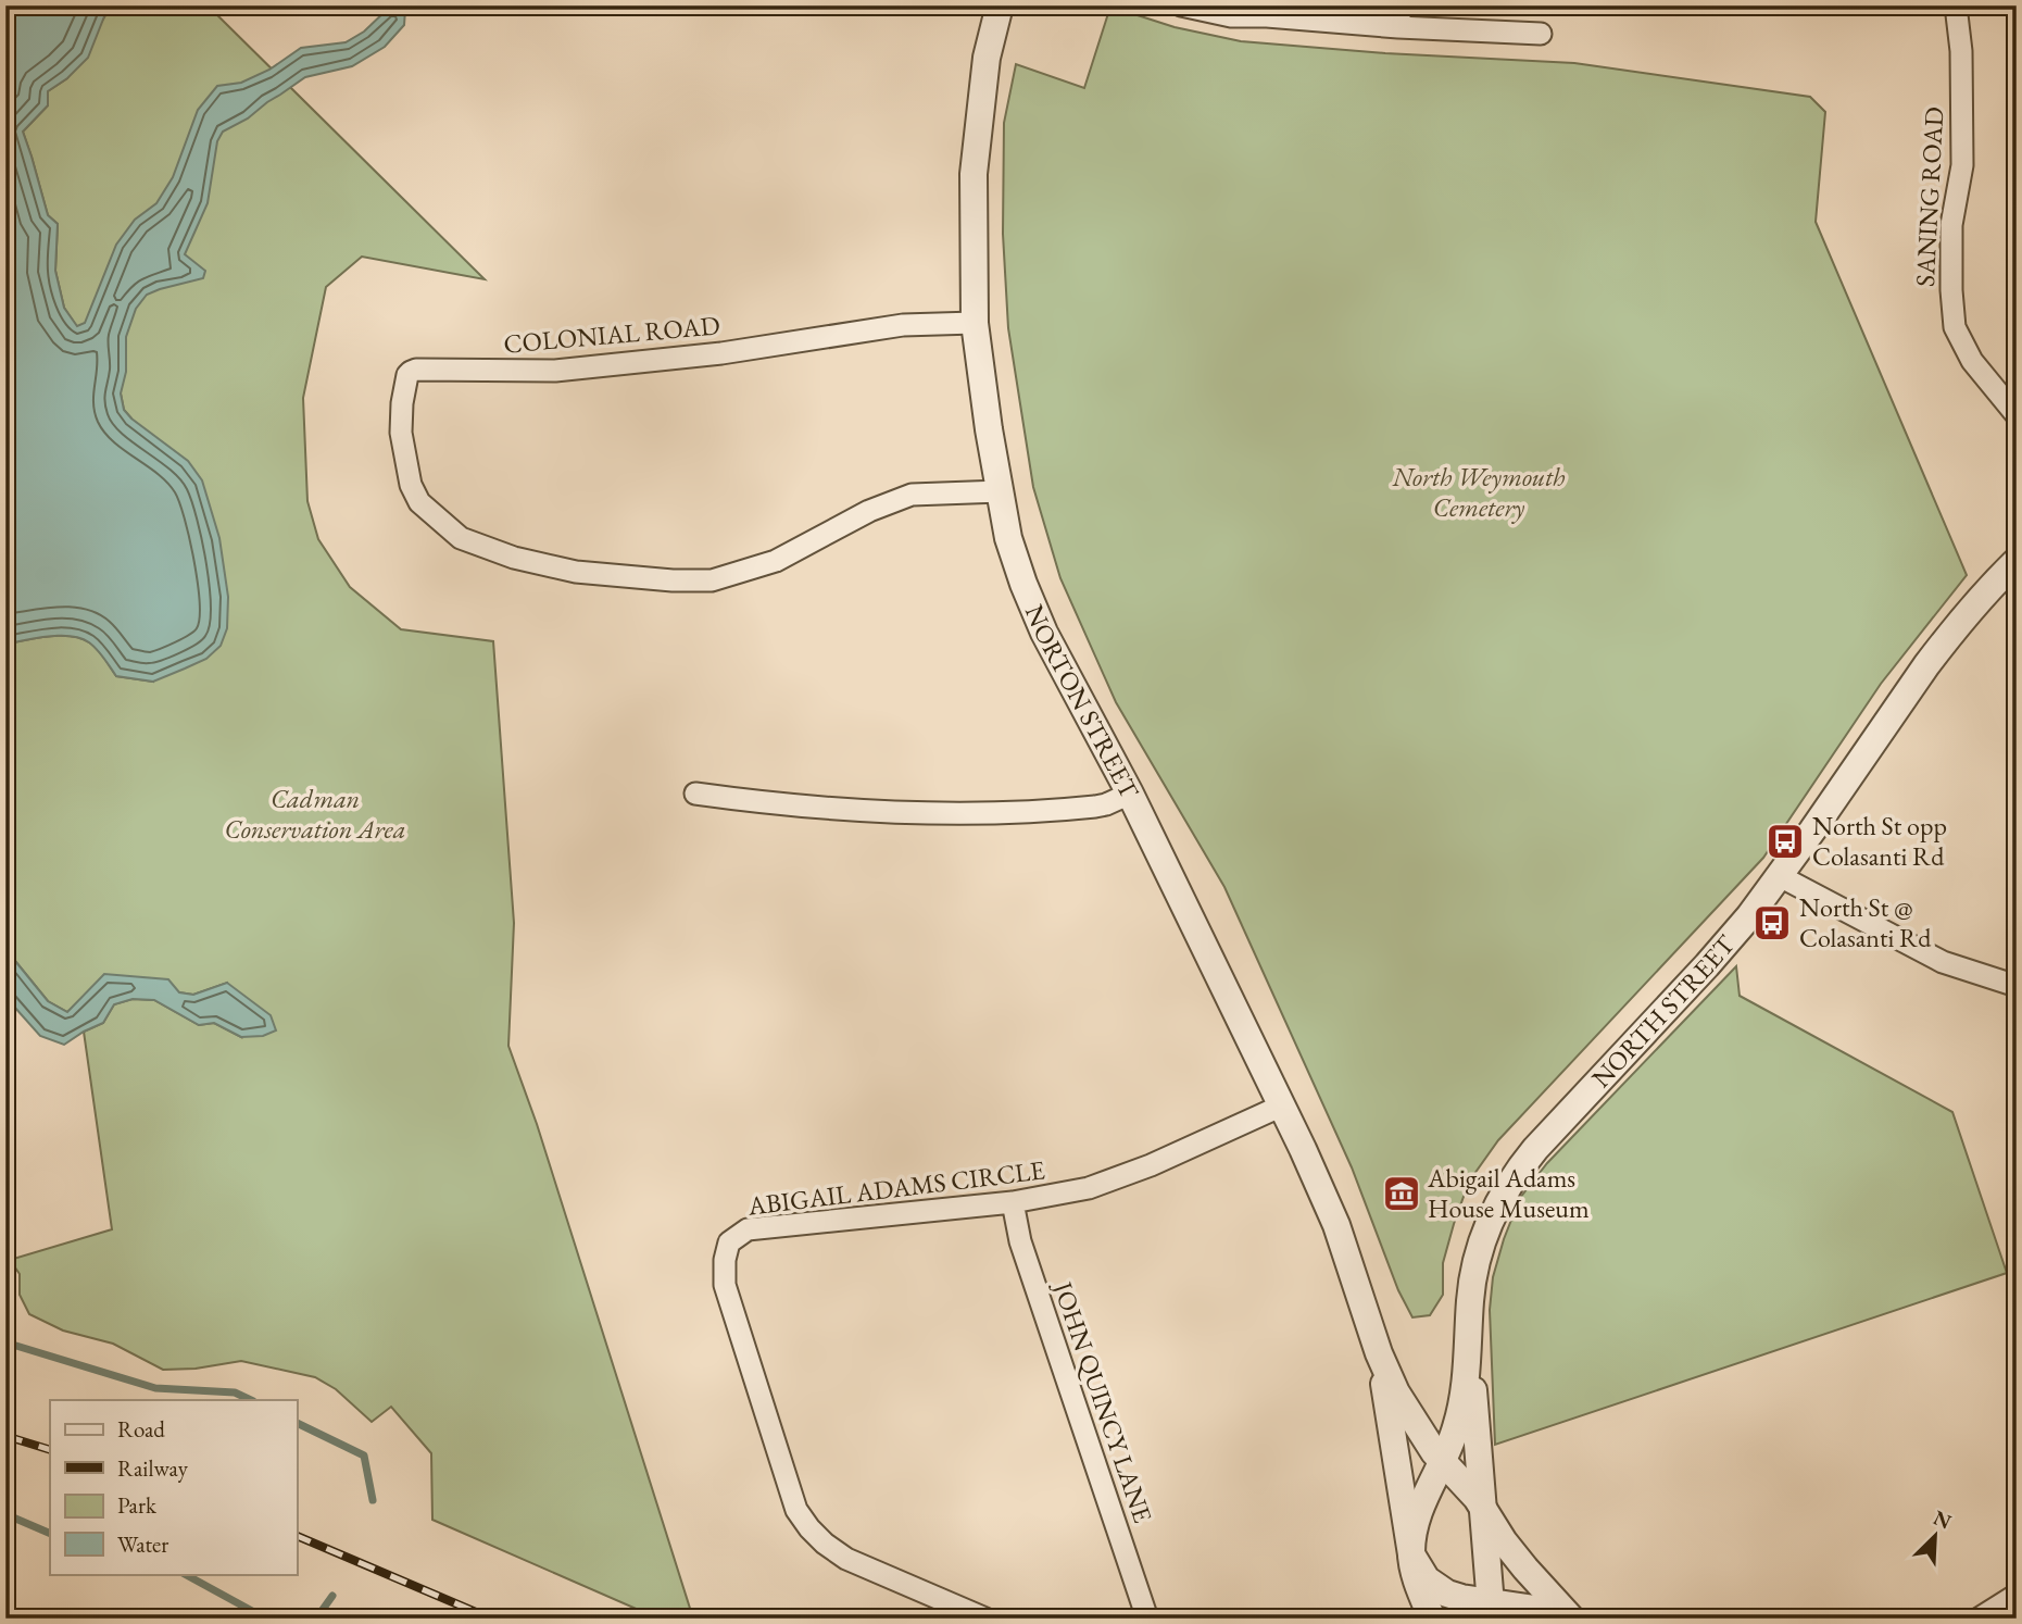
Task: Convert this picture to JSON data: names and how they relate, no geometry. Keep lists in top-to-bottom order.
{
  "streets": {
    "street": [
      "SANING ROAD",
      "COLONIAL ROAD",
      "NORTON STREET",
      "NORTH STREET",
      "ABIGAIL ADAMS CIRCLE",
      "JOHN QUINCY LANE"
    ]
  },
  "crossings": [
    ["COLONIAL ROAD", "NORTON STREET"],
    ["NORTON STREET", "NORTH STREET"],
    ["NORTON STREET", "ABIGAIL ADAMS CIRCLE"],
    ["ABIGAIL ADAMS CIRCLE", "JOHN QUINCY LANE"]
  ],
  "parks": ["North Weymouth Cemetery", "Cadman Conservation Area"],
  "places": {
    "bus stop": ["North St opp Colasanti Rd", "North St @ Colasanti Rd"],
    "museum": ["Abigail Adams House Museum"]
  },
  "legend": [
    "Road",
    "Railway",
    "Park",
    "Water"
  ],
  "north": "top right"
}
